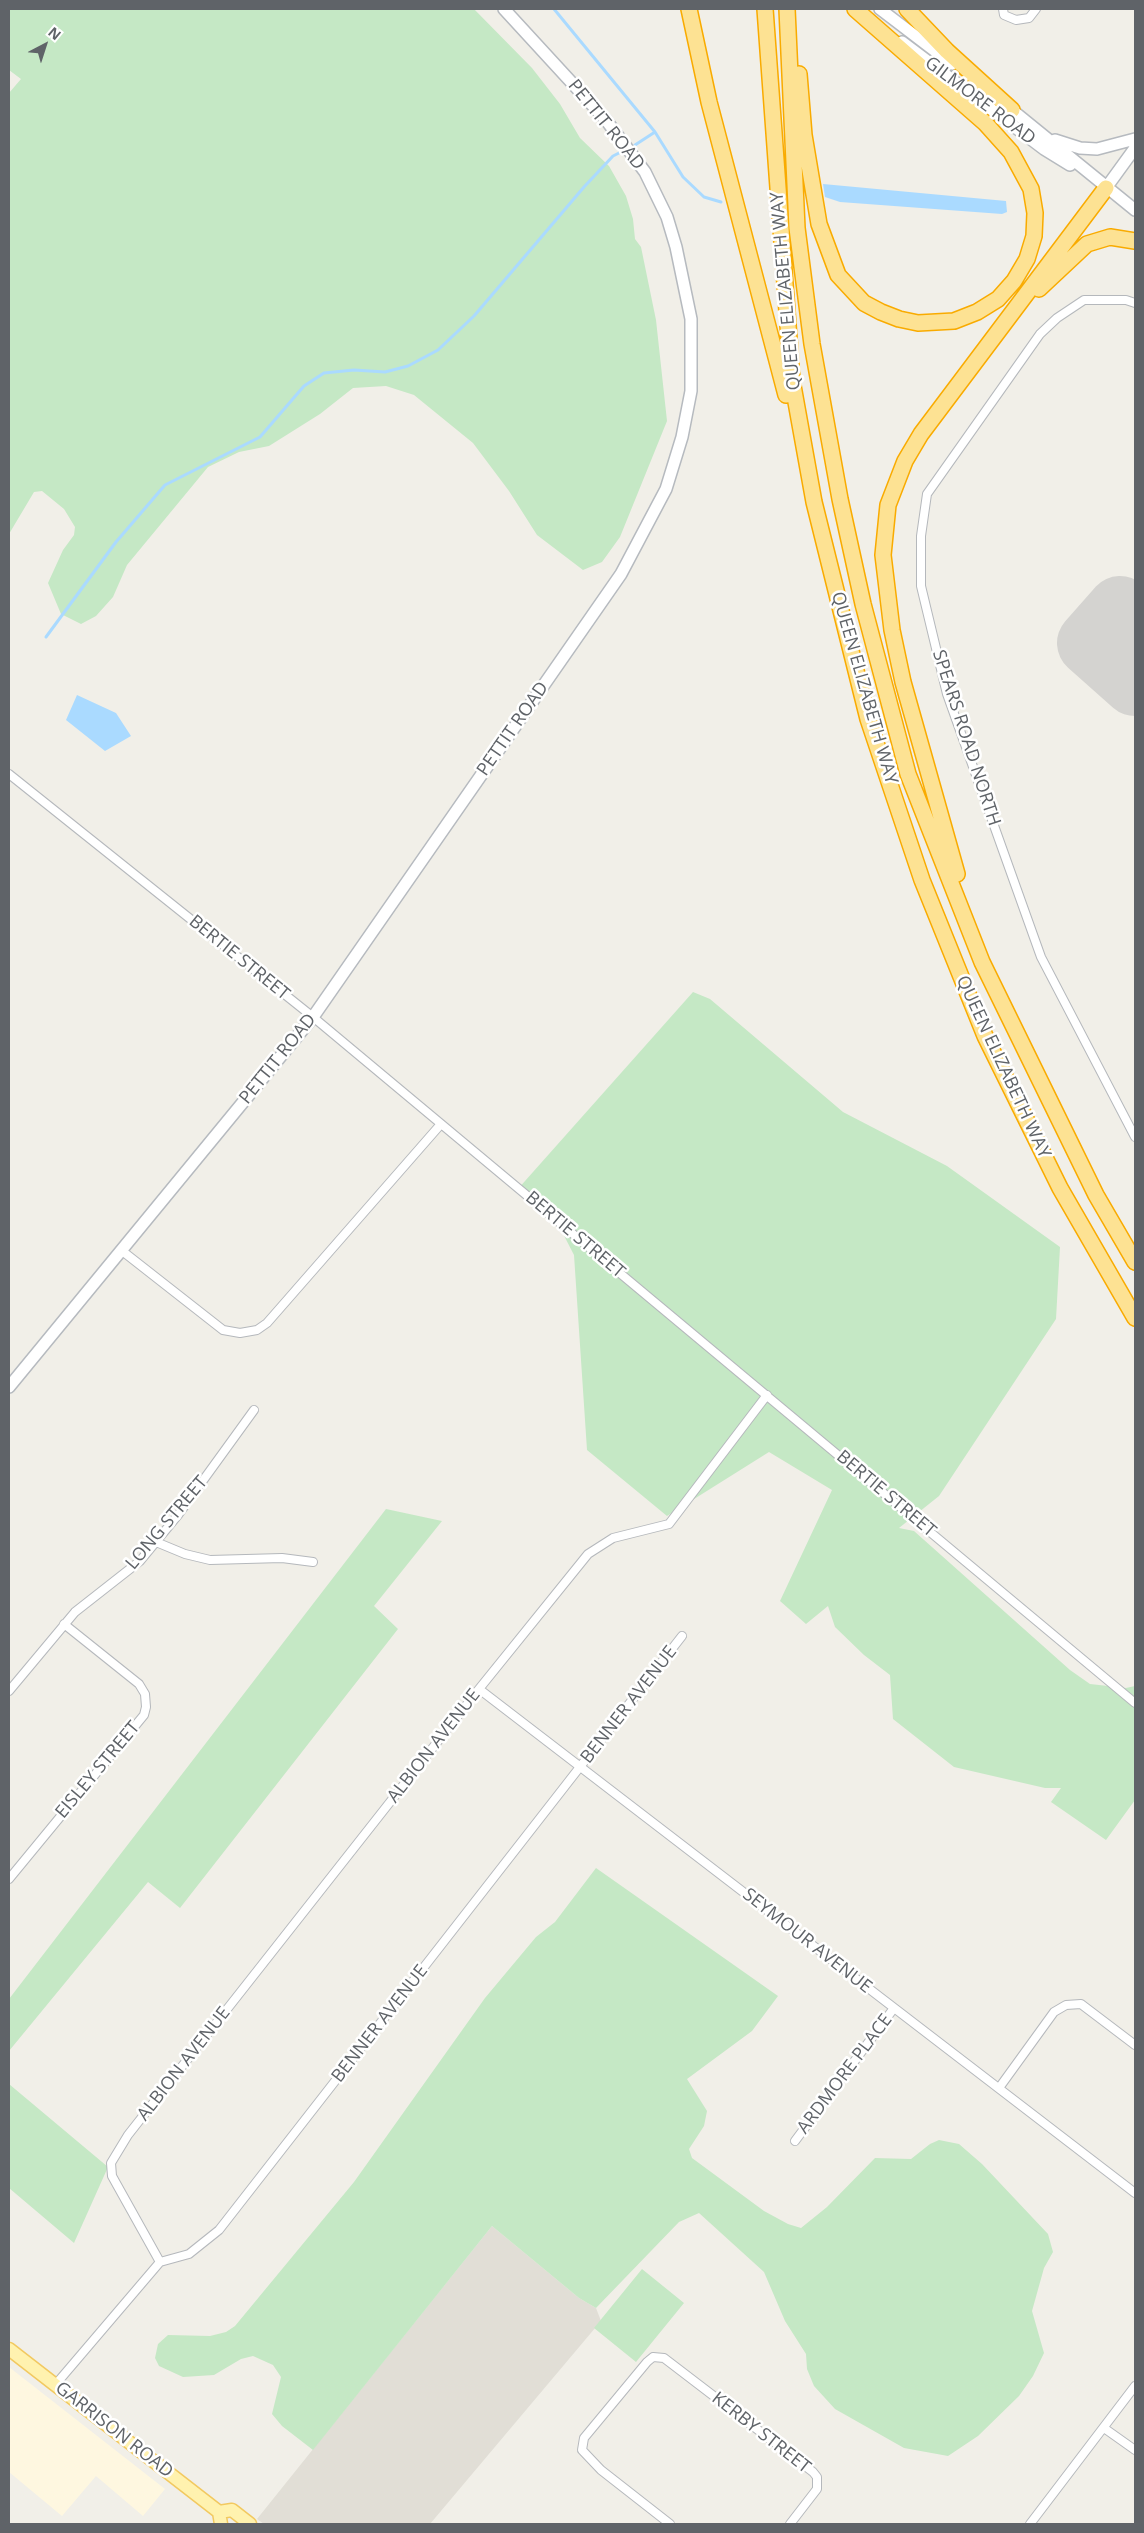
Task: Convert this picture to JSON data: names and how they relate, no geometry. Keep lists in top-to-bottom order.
{
  "streets": {
    "highway": ["QUEEN ELIZABETH WAY"],
    "main road": ["GARRISON ROAD"],
    "street": [
      "GILMORE ROAD",
      "PETTIT ROAD",
      "SPEARS ROAD NORTH",
      "BERTIE STREET",
      "LONG STREET",
      "BENNER AVENUE",
      "ALBION AVENUE",
      "EISLEY STREET",
      "SEYMOUR AVENUE",
      "ARDMORE PLACE",
      "KERBY STREET"
    ]
  },
  "crossings": [
    ["PETTIT ROAD", "BERTIE STREET"],
    ["BERTIE STREET", "ALBION AVENUE"],
    ["LONG STREET", "EISLEY STREET"],
    ["BENNER AVENUE", "ALBION AVENUE"],
    ["BENNER AVENUE", "SEYMOUR AVENUE"],
    ["ALBION AVENUE", "SEYMOUR AVENUE"],
    ["SEYMOUR AVENUE", "ARDMORE PLACE"]
  ],
  "north": "top right"
}
